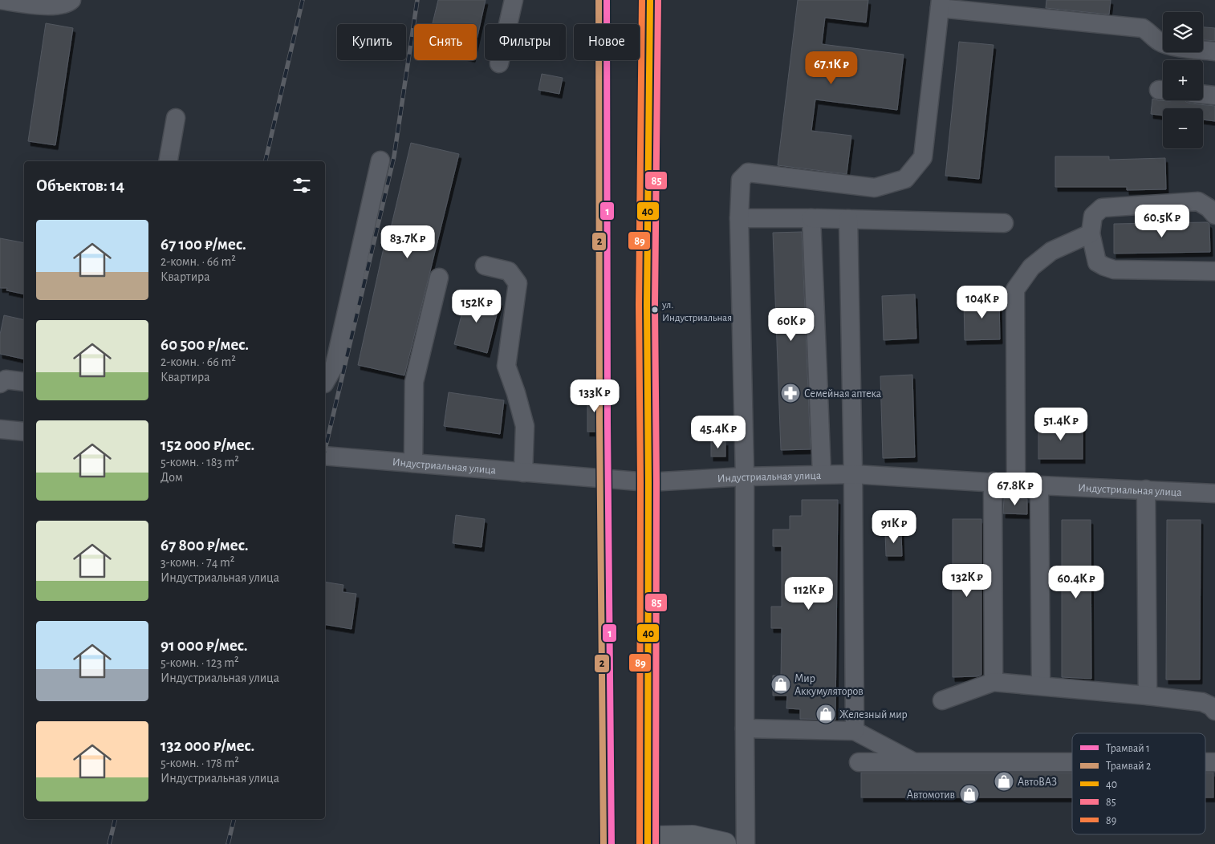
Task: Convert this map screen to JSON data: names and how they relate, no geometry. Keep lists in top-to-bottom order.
{
  "streets": {
    "street": ["Индустриальная улица"]
  },
  "places": {
    "other": ["ул. Индустриальная"],
    "pharmacy": ["Семейная аптека"],
    "shop": [
      "Мир Аккумуляторов",
      "Железный мир",
      "АвтоВАЗ",
      "Автомотив"
    ]
  },
  "lines": [
    "tram line 1",
    "tram line 2",
    "transit line 40",
    "transit line 85",
    "transit line 89"
  ],
  "legend": [
    "Трамвай 1",
    "Трамвай 2",
    "40",
    "85",
    "89"
  ],
  "page": {
    "map_buttons": ["+", "−"],
    "chip": [
      "Купить",
      "Снять",
      "Фильтры",
      "Новое"
    ],
    "price": [
      "67.1K ₽",
      "60.5K ₽",
      "83.7K ₽",
      "104K ₽",
      "152K ₽",
      "60K ₽",
      "133K ₽",
      "51.4K ₽",
      "45.4K ₽",
      "67.8K ₽",
      "91K ₽",
      "132K ₽",
      "60.4K ₽",
      "112K ₽"
    ],
    "heading": "Объектов: 14",
    "list": [
      {
        "name": "67 100 ₽/мес.",
        "note": "2-комн. · 66 m² · Квартира"
      },
      {
        "name": "60 500 ₽/мес.",
        "note": "2-комн. · 66 m² · Квартира"
      },
      {
        "name": "152 000 ₽/мес.",
        "note": "5-комн. · 183 m² · Дом"
      },
      {
        "name": "67 800 ₽/мес.",
        "note": "3-комн. · 74 m² · Индустриальная улица"
      },
      {
        "name": "91 000 ₽/мес.",
        "note": "5-комн. · 123 m² · Индустриальная улица"
      },
      {
        "name": "132 000 ₽/мес.",
        "note": "5-комн. · 178 m² · Индустриальная улица"
      }
    ]
  }
}
